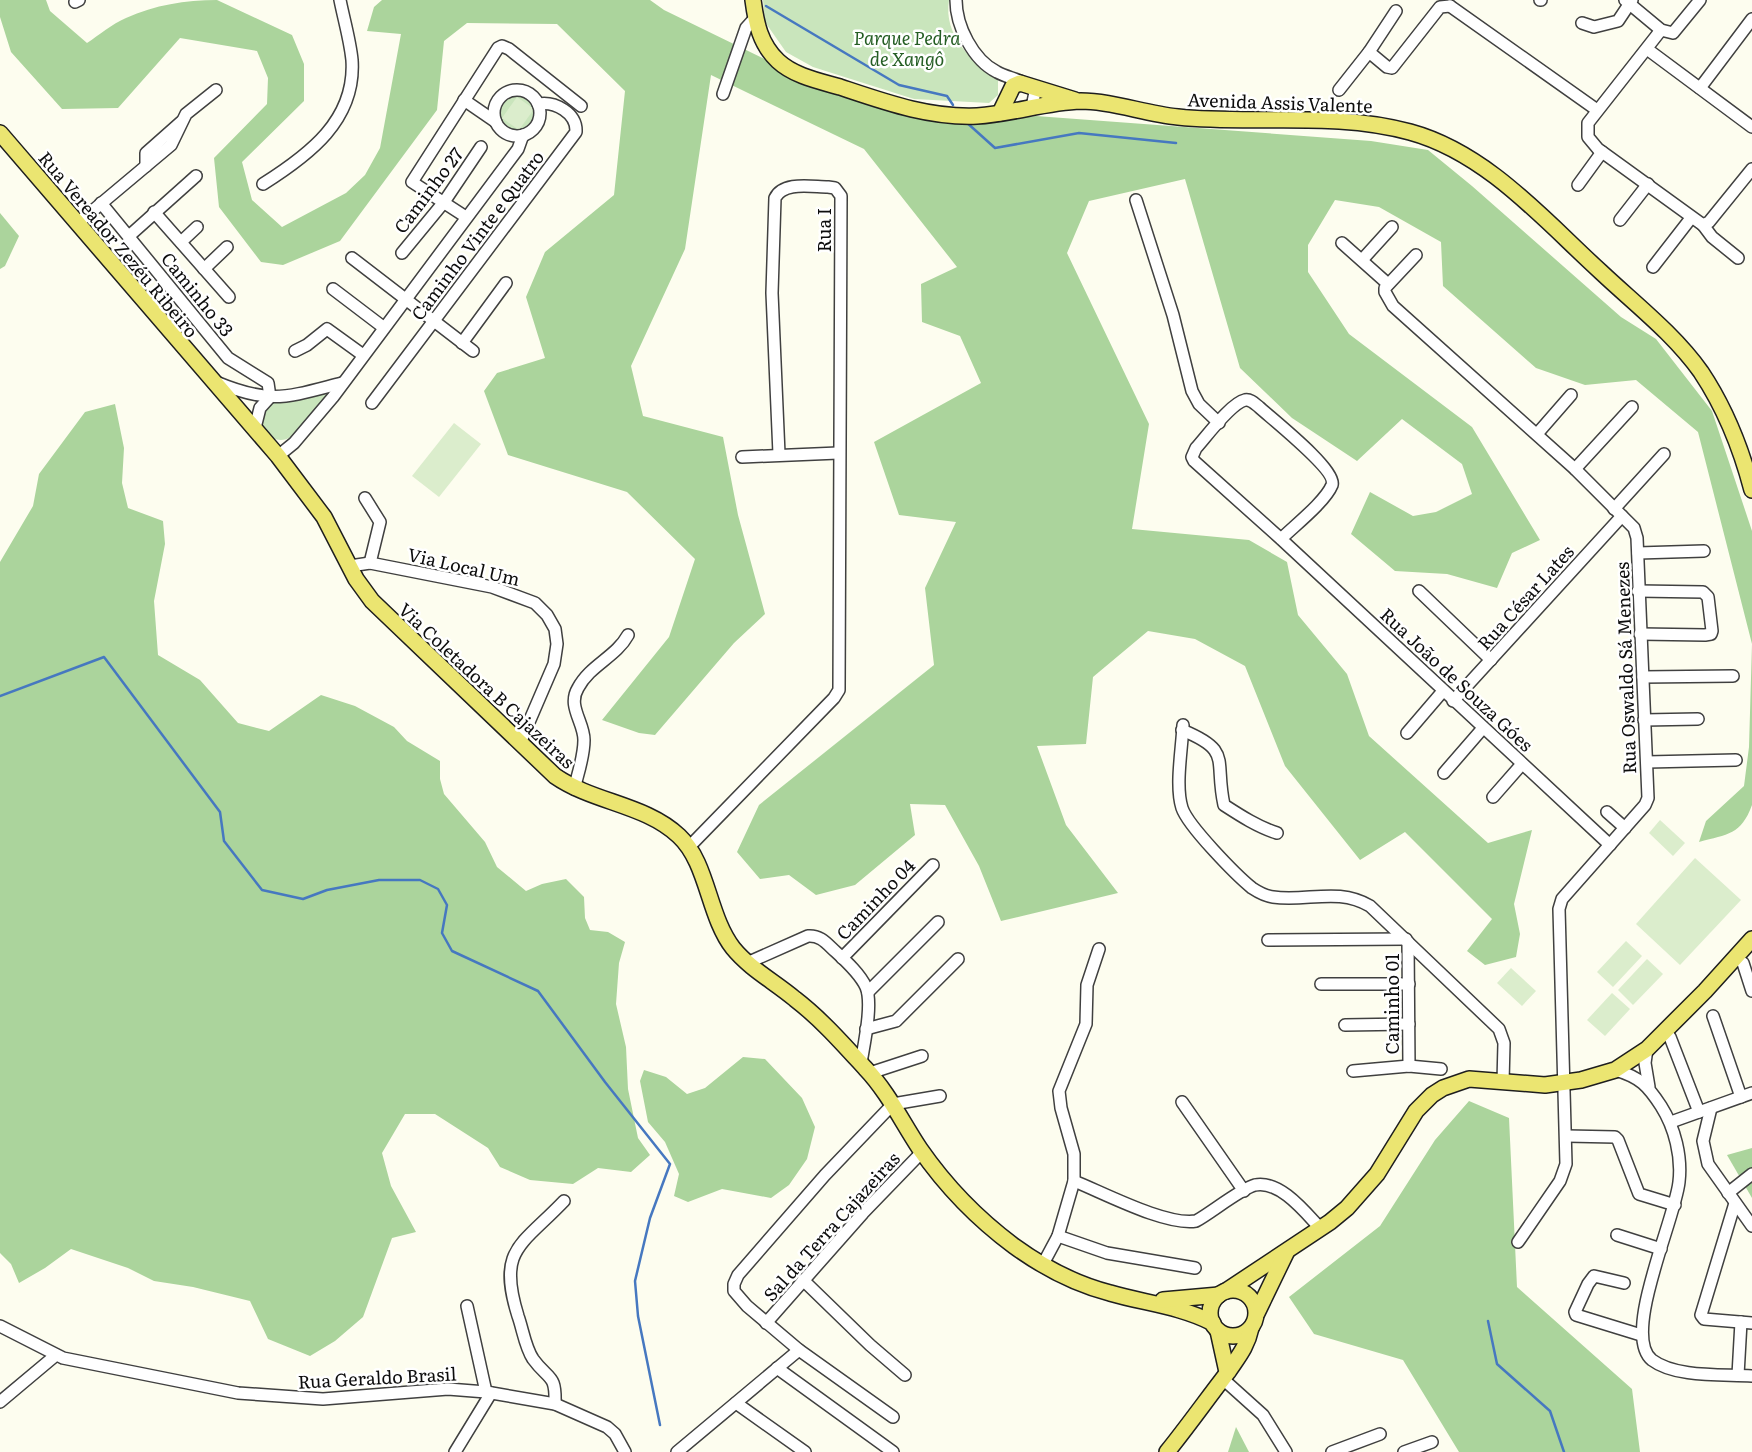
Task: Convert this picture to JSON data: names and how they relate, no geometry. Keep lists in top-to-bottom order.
{
  "streets": {
    "main road": ["Avenida Assis Valente", "Rua Vereador Zezéu Ribeiro", "Via Coletadora B Cajazeiras"],
    "street": [
      "Caminho 27",
      "Rua I",
      "Caminho Vinte e Quatro",
      "Caminho 33",
      "Via Local Um",
      "Rua César Lates",
      "Rua Oswaldo Sá Menezes",
      "Rua João de Souza Góes",
      "Caminho 04",
      "Caminho 01",
      "Sal da Terra Cajazeiras",
      "Rua Geraldo Brasil"
    ]
  },
  "crossings": [
    ["Rua I", "Via Coletadora B Cajazeiras"],
    ["Rua Vereador Zezéu Ribeiro", "Caminho 33"],
    ["Rua Vereador Zezéu Ribeiro", "Via Coletadora B Cajazeiras"],
    ["Via Local Um", "Via Coletadora B Cajazeiras"],
    ["Rua César Lates", "Rua Oswaldo Sá Menezes"],
    ["Rua César Lates", "Rua João de Souza Góes"],
    ["Rua Oswaldo Sá Menezes", "Rua João de Souza Góes"],
    ["Via Coletadora B Cajazeiras", "Sal da Terra Cajazeiras"]
  ],
  "parks": ["Parque Pedra de Xangô"]
}
